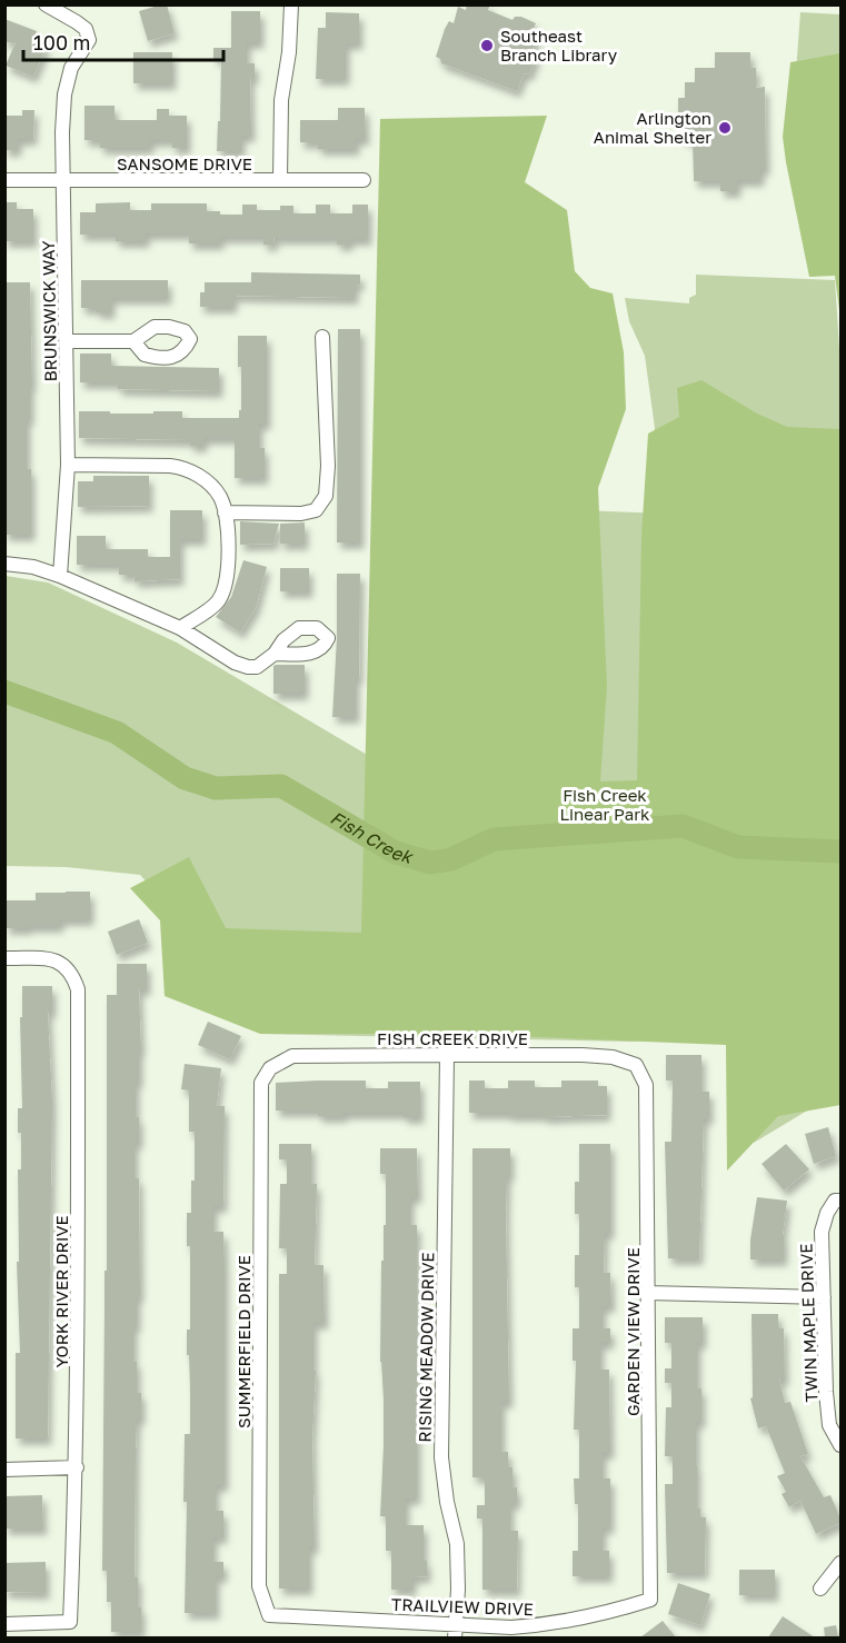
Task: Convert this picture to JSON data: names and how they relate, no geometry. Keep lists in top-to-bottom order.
{
  "streets": {
    "street": [
      "SANSOME DRIVE",
      "BRUNSWICK WAY",
      "FISH CREEK DRIVE",
      "YORK RIVER DRIVE",
      "TWIN MAPLE DRIVE",
      "GARDEN VIEW DRIVE",
      "SUMMERFIELD DRIVE",
      "RISING MEADOW DRIVE",
      "TRAILVIEW DRIVE"
    ]
  },
  "crossings": [
    ["SANSOME DRIVE", "BRUNSWICK WAY"],
    ["FISH CREEK DRIVE", "GARDEN VIEW DRIVE"],
    ["FISH CREEK DRIVE", "SUMMERFIELD DRIVE"],
    ["FISH CREEK DRIVE", "RISING MEADOW DRIVE"],
    ["GARDEN VIEW DRIVE", "TRAILVIEW DRIVE"],
    ["SUMMERFIELD DRIVE", "TRAILVIEW DRIVE"],
    ["RISING MEADOW DRIVE", "TRAILVIEW DRIVE"]
  ],
  "water": ["Fish Creek"],
  "parks": ["Fish Creek Linear Park"],
  "places": ["Southeast Branch Library", "Arlington Animal Shelter"],
  "scale_bar": "100 m"
}
